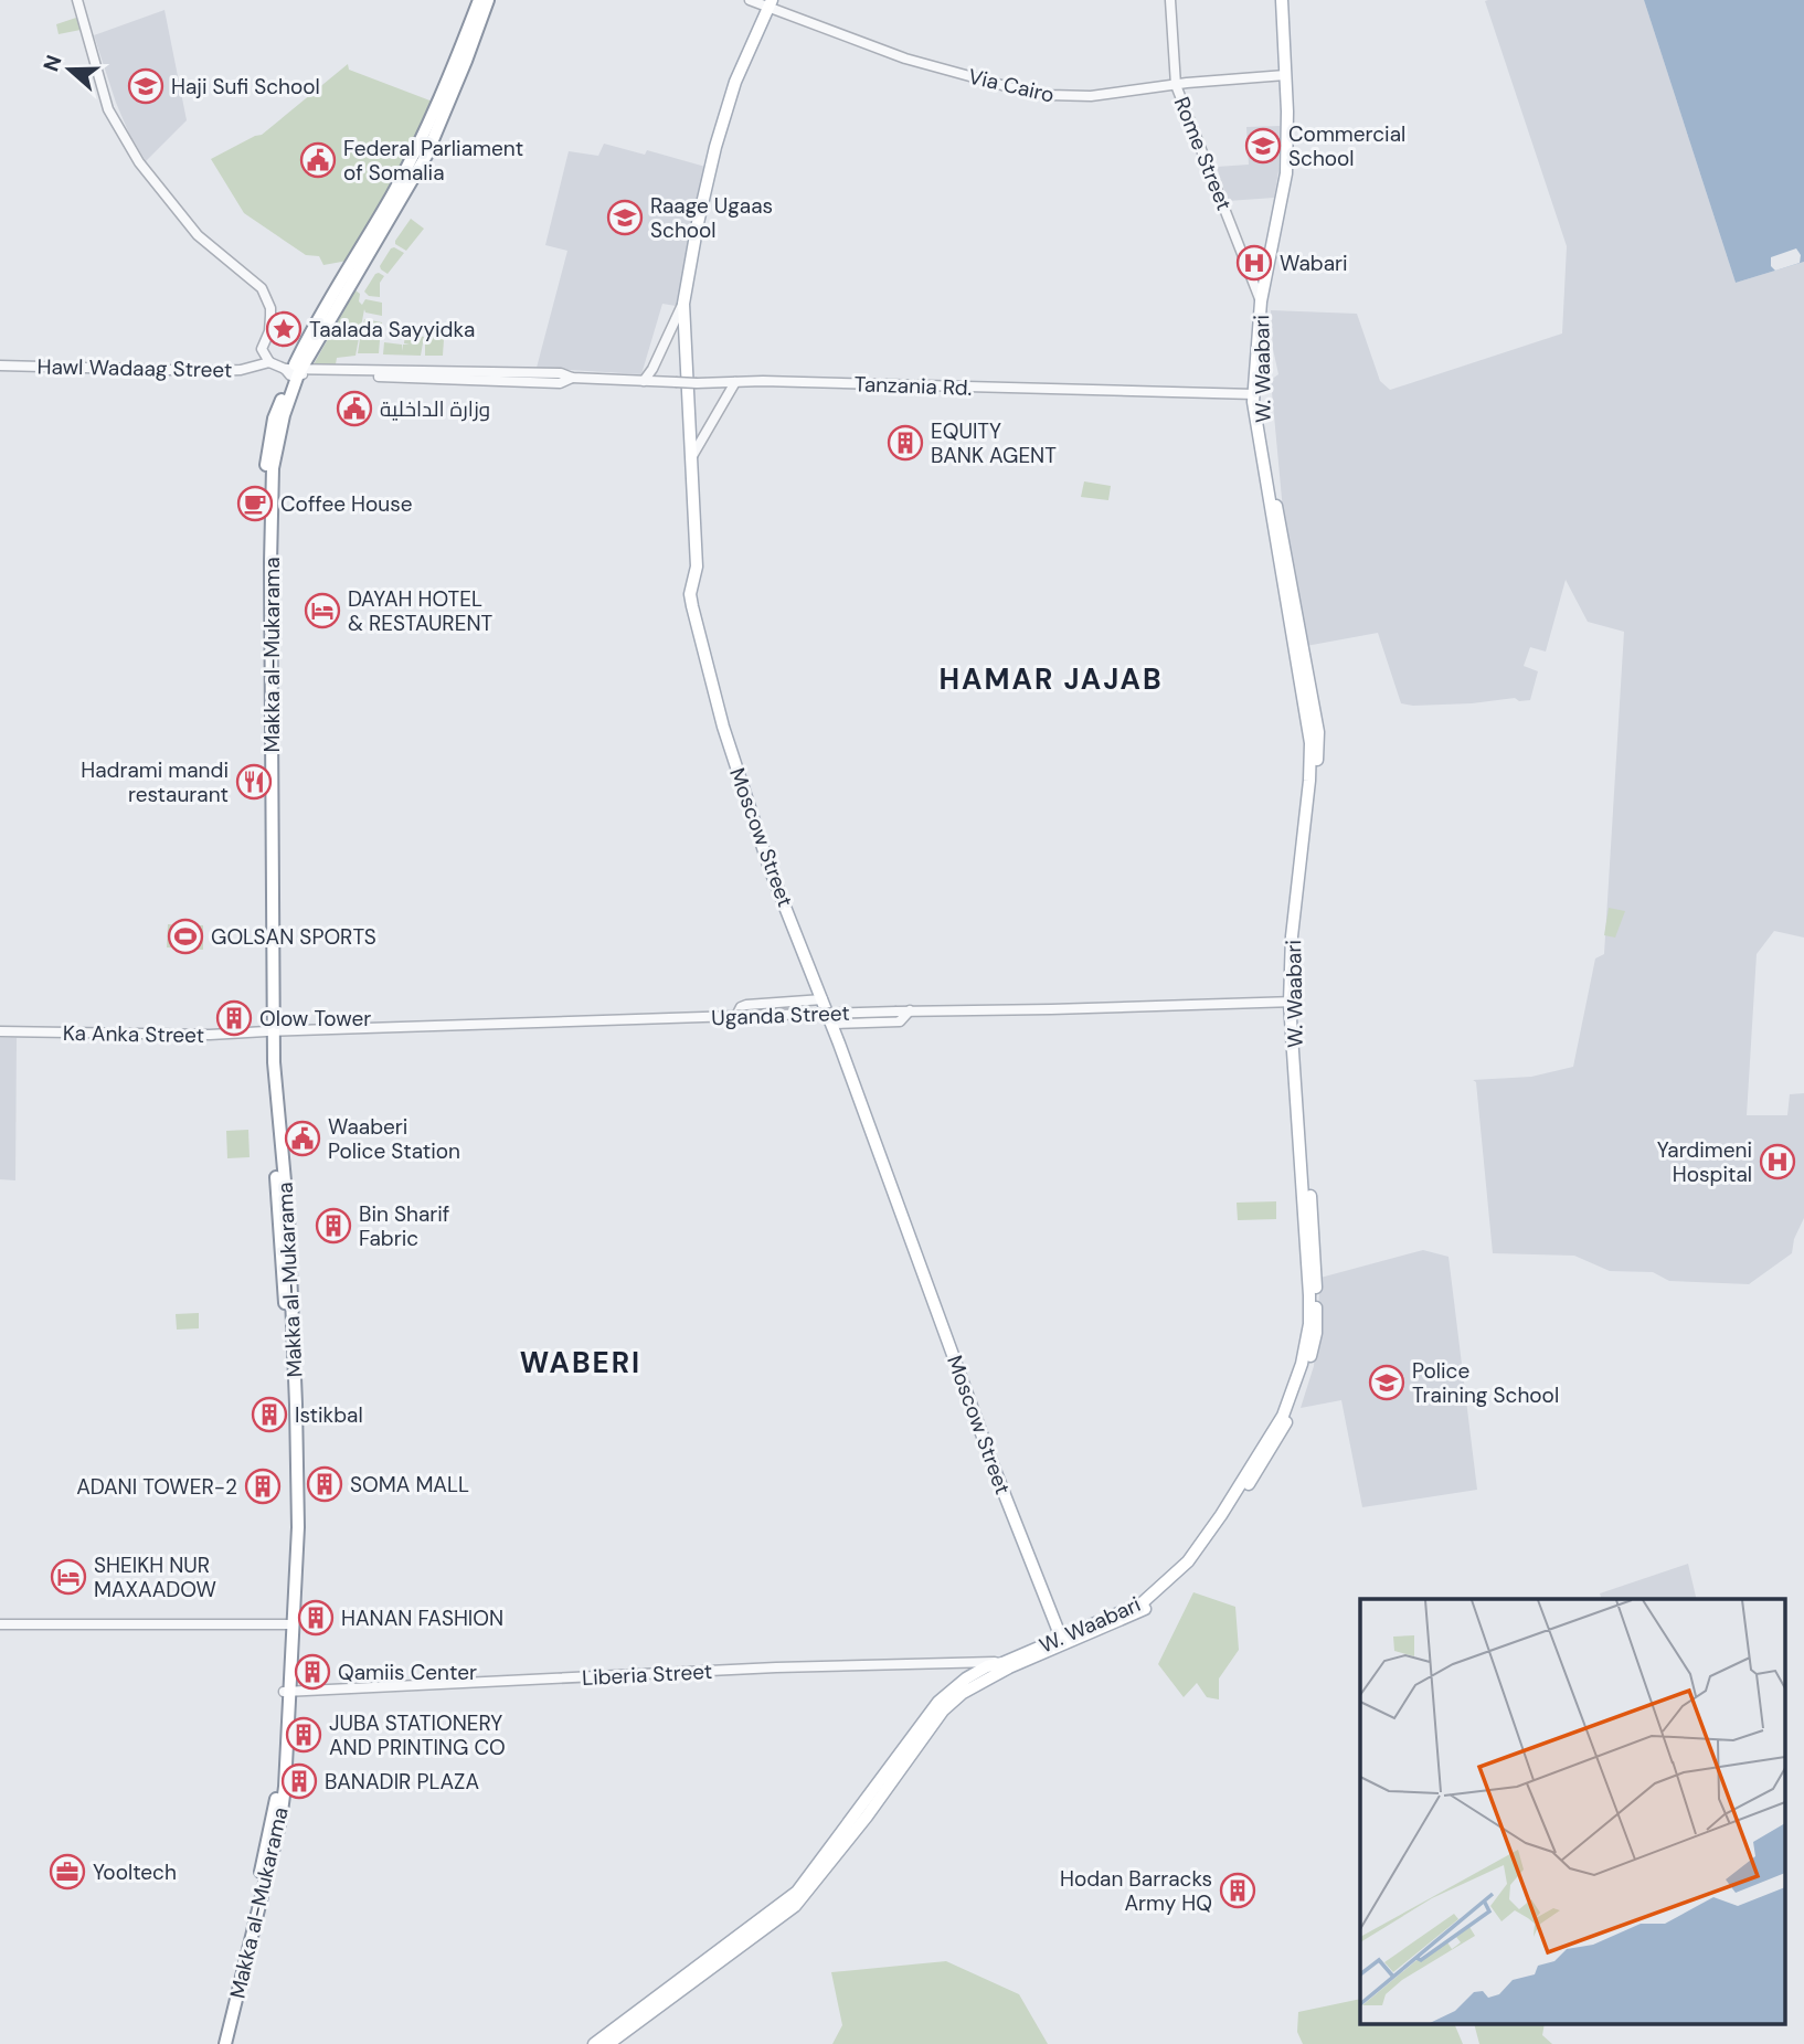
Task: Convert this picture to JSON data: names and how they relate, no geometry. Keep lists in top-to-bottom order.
{
  "streets": {
    "highway": ["Makka al-Mukarama"],
    "main road": ["W. Waabari", "Moscow Street"],
    "street": [
      "Via Cairo",
      "Rome Street",
      "Hawl Wadaag Street",
      "Tanzania Rd.",
      "Uganda Street",
      "Ka Anka Street",
      "Liberia Street"
    ]
  },
  "crossings": [
    ["Via Cairo", "Rome Street"],
    ["Via Cairo", "Moscow Street"],
    ["Rome Street", "W. Waabari"],
    ["Hawl Wadaag Street", "Tanzania Rd."],
    ["W. Waabari", "Tanzania Rd."],
    ["W. Waabari", "Moscow Street"],
    ["W. Waabari", "Uganda Street"],
    ["W. Waabari", "Liberia Street"],
    ["Tanzania Rd.", "Makka al-Mukarama"],
    ["Makka al-Mukarama", "Uganda Street"],
    ["Makka al-Mukarama", "Ka Anka Street"],
    ["Makka al-Mukarama", "Liberia Street"],
    ["Uganda Street", "Ka Anka Street"]
  ],
  "districts": ["HAMAR JAJAB", "WABERI"],
  "places": {
    "school or university": [
      "Haji Sufi School",
      "Commercial School",
      "Raage Ugaas School",
      "Police Training School"
    ],
    "public building": ["Federal Parliament of Somalia", "وزارة الداخلية", "Waaberi Police Station"],
    "hospital": ["Wabari", "Yardimeni Hospital"],
    "place": ["Taalada Sayyidka"],
    "building": [
      "EQUITY BANK AGENT",
      "Olow Tower",
      "Bin Sharif Fabric",
      "Istikbal",
      "SOMA MALL",
      "ADANI TOWER-2",
      "HANAN FASHION",
      "Qamiis Center",
      "JUBA STATIONERY AND PRINTING CO",
      "BANADIR PLAZA",
      "Hodan Barracks Army HQ"
    ],
    "cafe": ["Coffee House"],
    "hotel": ["DAYAH HOTEL & RESTAURENT", "SHEIKH NUR MAXAADOW"],
    "restaurant": ["Hadrami mandi restaurant"],
    "sports": ["GOLSAN SPORTS"],
    "office": ["Yooltech"]
  },
  "north": "left"
}
